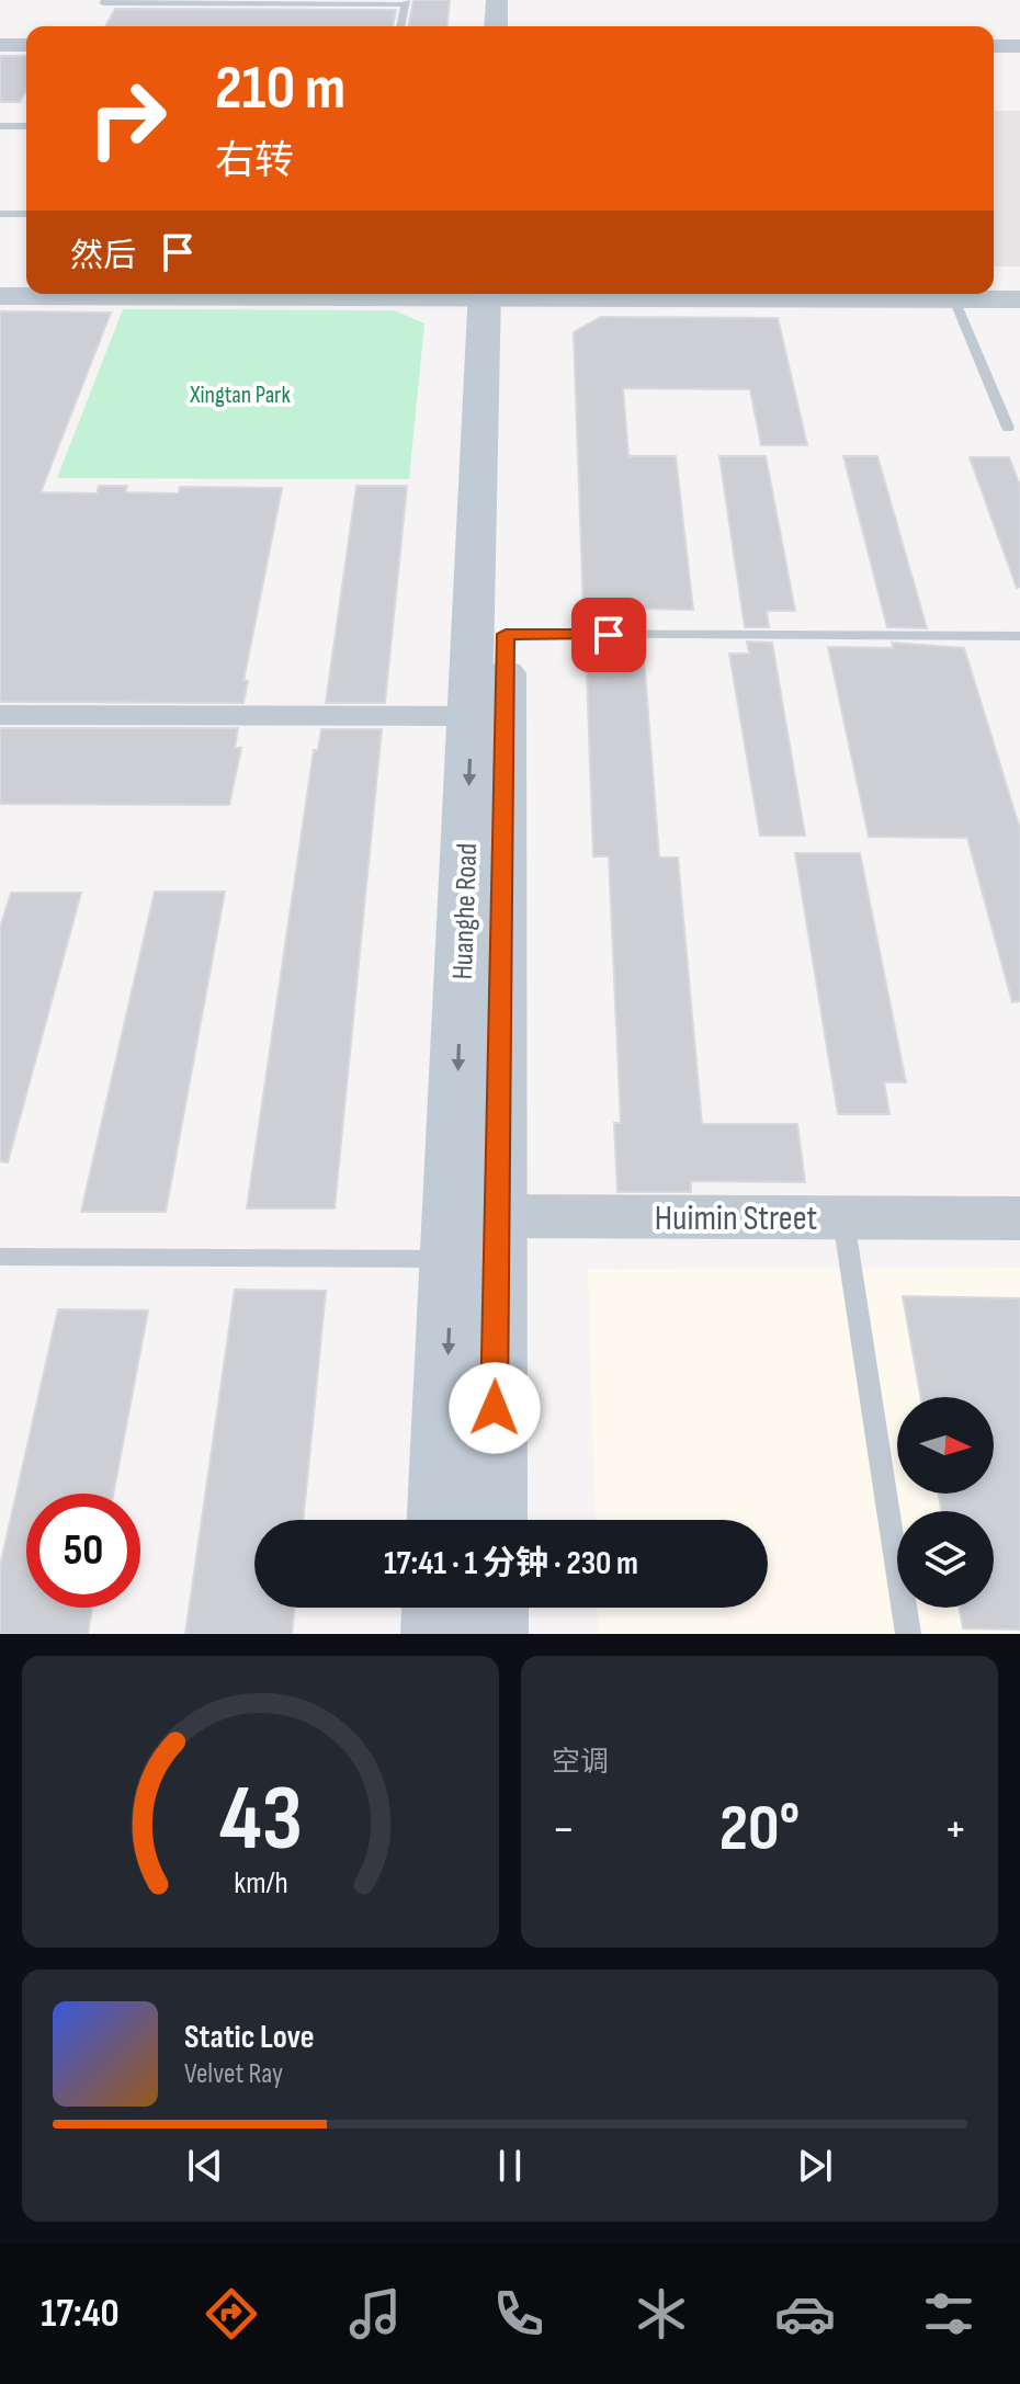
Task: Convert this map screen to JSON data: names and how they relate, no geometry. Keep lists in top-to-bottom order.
{
  "streets": {
    "main road": ["Huanghe Road"],
    "street": ["Huimin Street"]
  },
  "crossings": [
    ["Huanghe Road", "Huimin Street"]
  ],
  "parks": ["Xingtan Park"],
  "north": "right",
  "page": {
    "turn": ["210 m", "右转"],
    "then": "然后",
    "limit": "50",
    "trip": "17:41 · 1 分钟 · 230 m",
    "tile": "空调",
    "heat": ["−", "20°", "+"],
    "song": ["Static Love", "Velvet Ray"],
    "tabs": "17:40",
    "gauge": ["43", "km/h"]
  }
}
